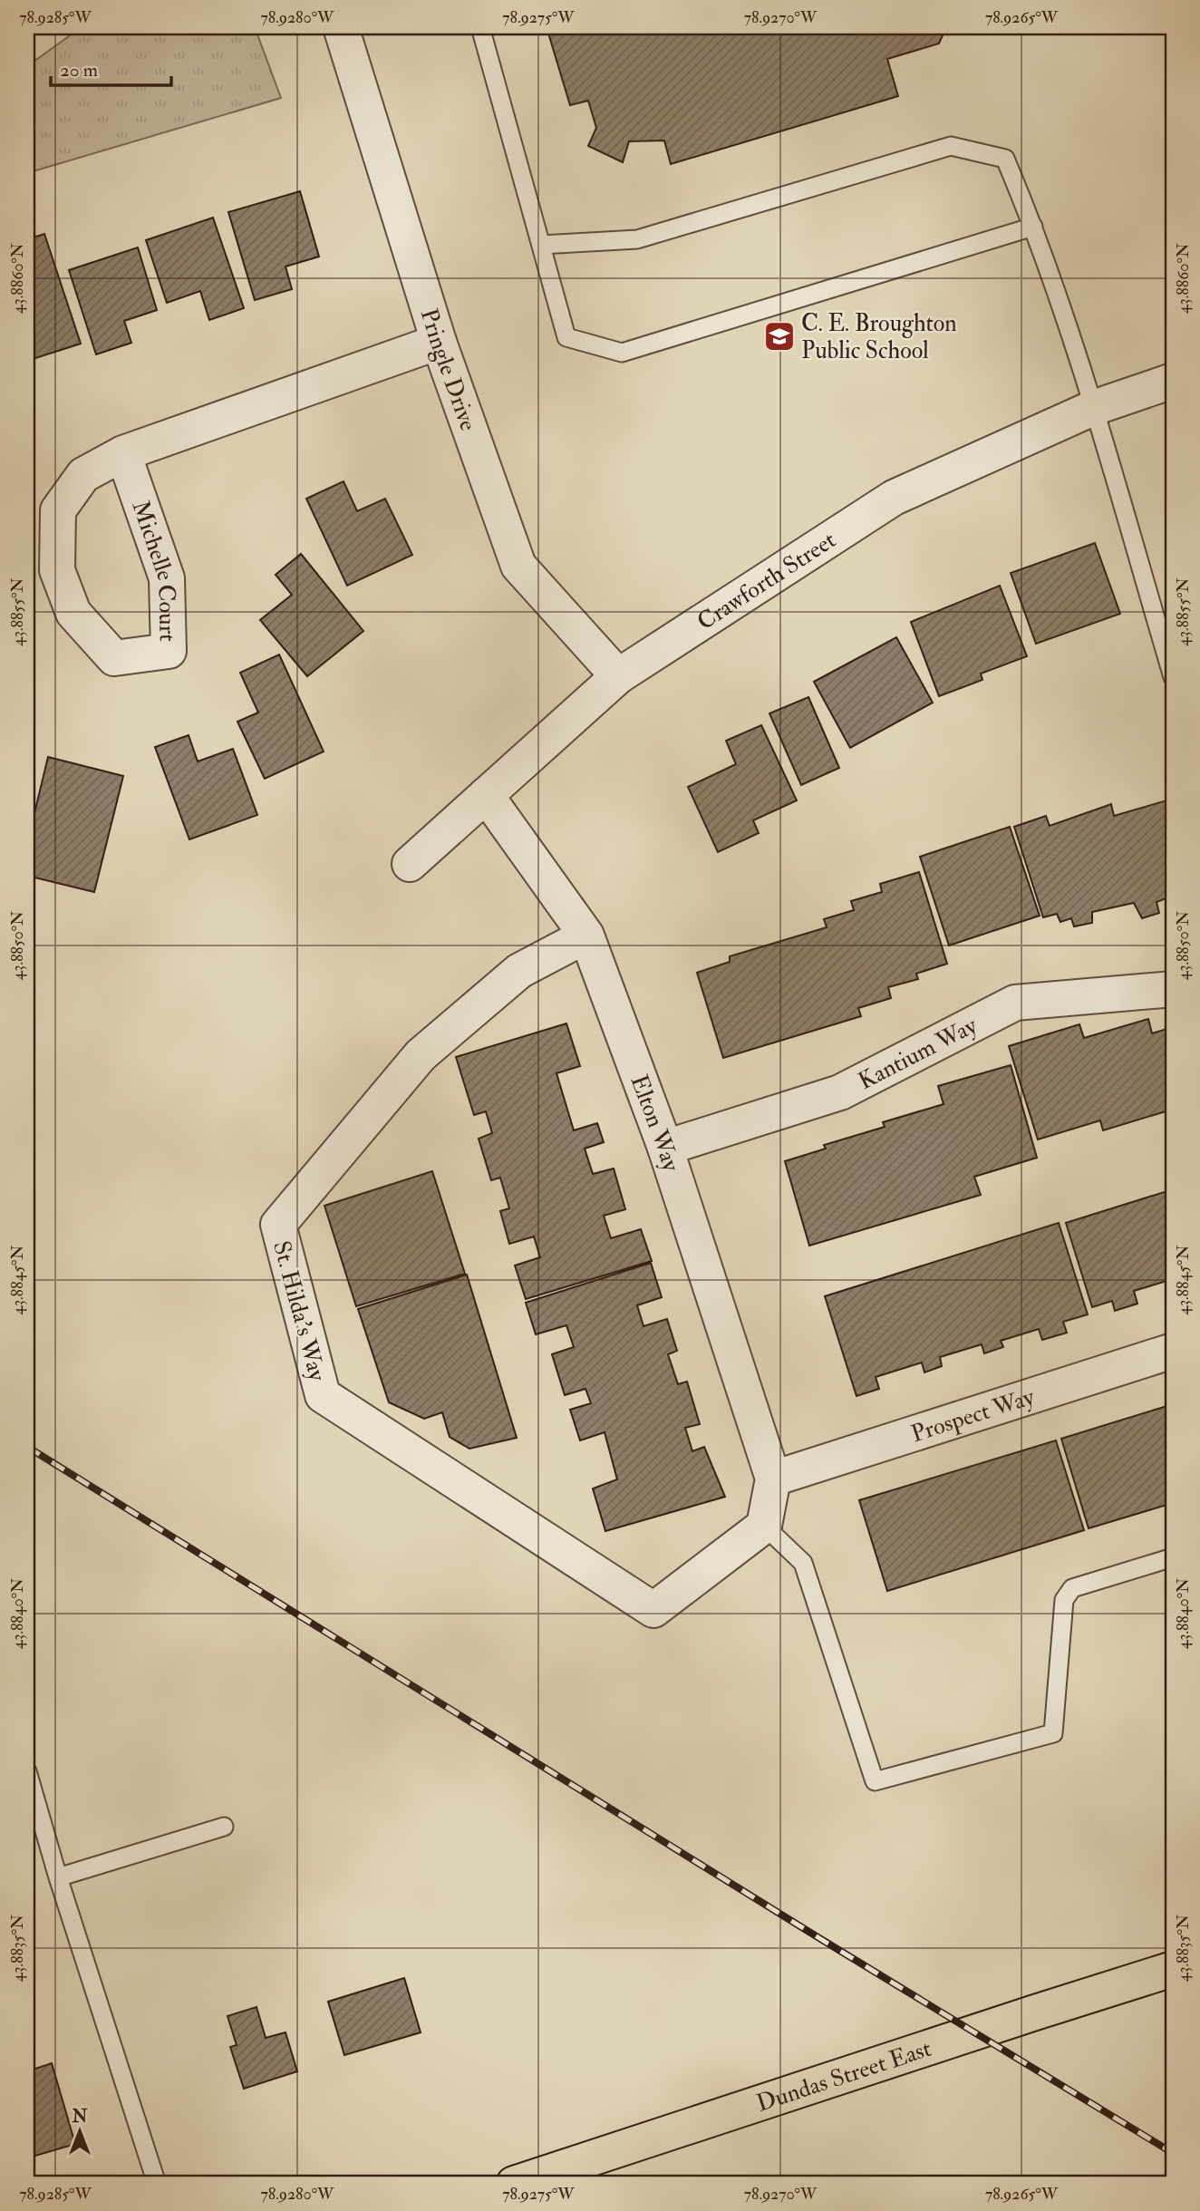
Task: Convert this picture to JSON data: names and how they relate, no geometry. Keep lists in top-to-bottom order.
{
  "streets": {
    "main road": ["Dundas Street East"],
    "street": [
      "Pringle Drive",
      "Michelle Court",
      "Crawforth Street",
      "Kantium Way",
      "Elton Way",
      "St. Hilda's Way",
      "Prospect Way"
    ]
  },
  "crossings": [
    ["Pringle Drive", "Michelle Court"],
    ["Pringle Drive", "Crawforth Street"],
    ["Crawforth Street", "Elton Way"],
    ["Kantium Way", "Elton Way"],
    ["Elton Way", "St. Hilda's Way"],
    ["Elton Way", "Prospect Way"]
  ],
  "places": {
    "school or university": ["C. E. Broughton Public School"]
  },
  "scale_bar": "20 m",
  "north": "top",
  "coordinates": [
    "78.9285°W",
    "78.9280°W",
    "78.9275°W",
    "78.9270°W",
    "78.9265°W",
    "43.8860°N",
    "43.8855°N",
    "43.8850°N",
    "43.8845°N",
    "43.8840°N",
    "43.8835°N"
  ]
}
